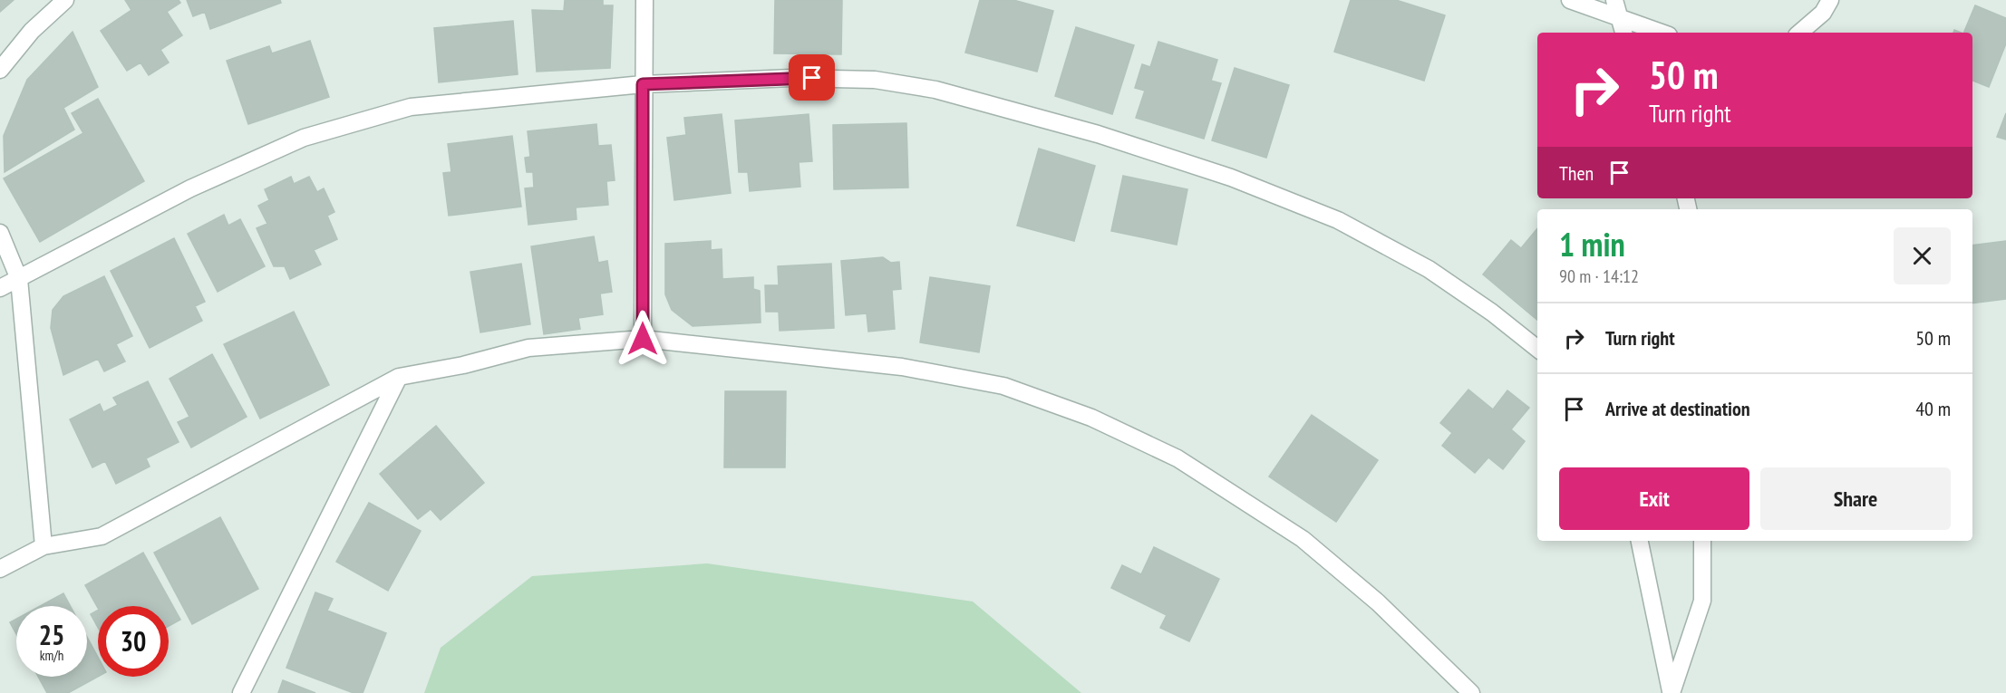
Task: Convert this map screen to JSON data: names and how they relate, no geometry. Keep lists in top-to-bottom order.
{
  "page": {
    "turn": ["50 m", "Turn right"],
    "then": "Then",
    "heading": ["1 min", "90 m · 14:12"],
    "list": [
      {
        "name": "Turn right",
        "value": "50 m"
      },
      {
        "name": "Arrive at destination",
        "value": "40 m"
      }
    ],
    "buttons": ["Exit", "Share"],
    "speed": "25 km/h",
    "limit": "30"
  }
}
